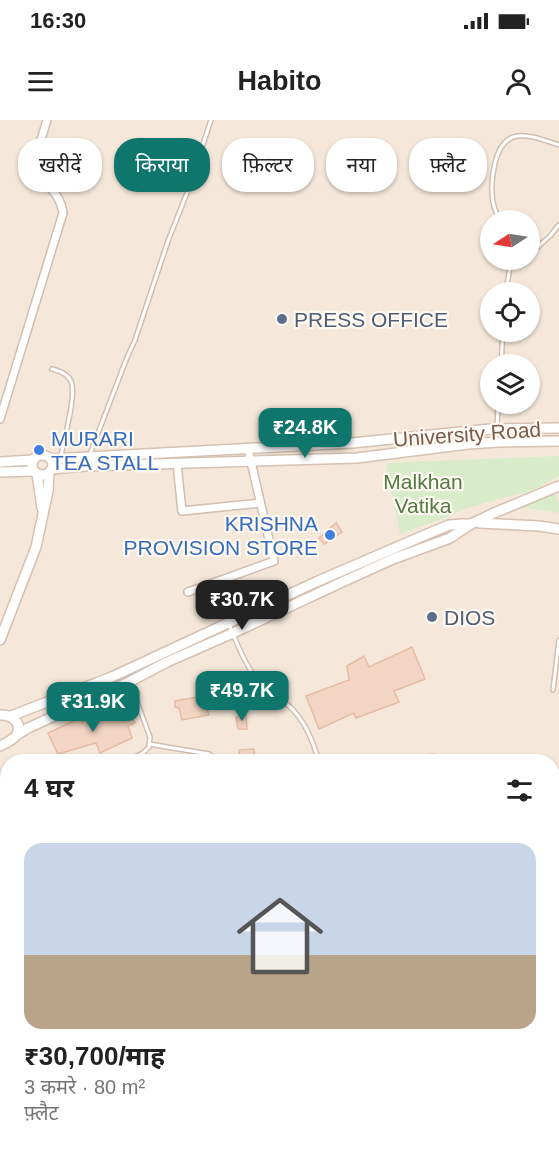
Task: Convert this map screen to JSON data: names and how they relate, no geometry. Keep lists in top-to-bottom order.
{
  "streets": {
    "main road": ["University Road"]
  },
  "parks": ["Malkhan Vatika"],
  "places": [
    "PRESS OFFICE",
    "MURARI TEA STALL",
    "KRISHNA PROVISION STORE",
    "DIOS"
  ],
  "north": "left",
  "page": {
    "status": "16:30",
    "header": "Habito",
    "chip": [
      "खरीदें",
      "किराया",
      "फ़िल्टर",
      "नया",
      "फ़्लैट"
    ],
    "price": [
      "₹24.8K",
      "₹30.7K",
      "₹49.7K",
      "₹31.9K"
    ],
    "heading": "4 घर",
    "list": [
      {
        "name": "₹30,700/माह",
        "note": "3 कमरे · 80 m² · फ़्लैट"
      }
    ]
  }
}
